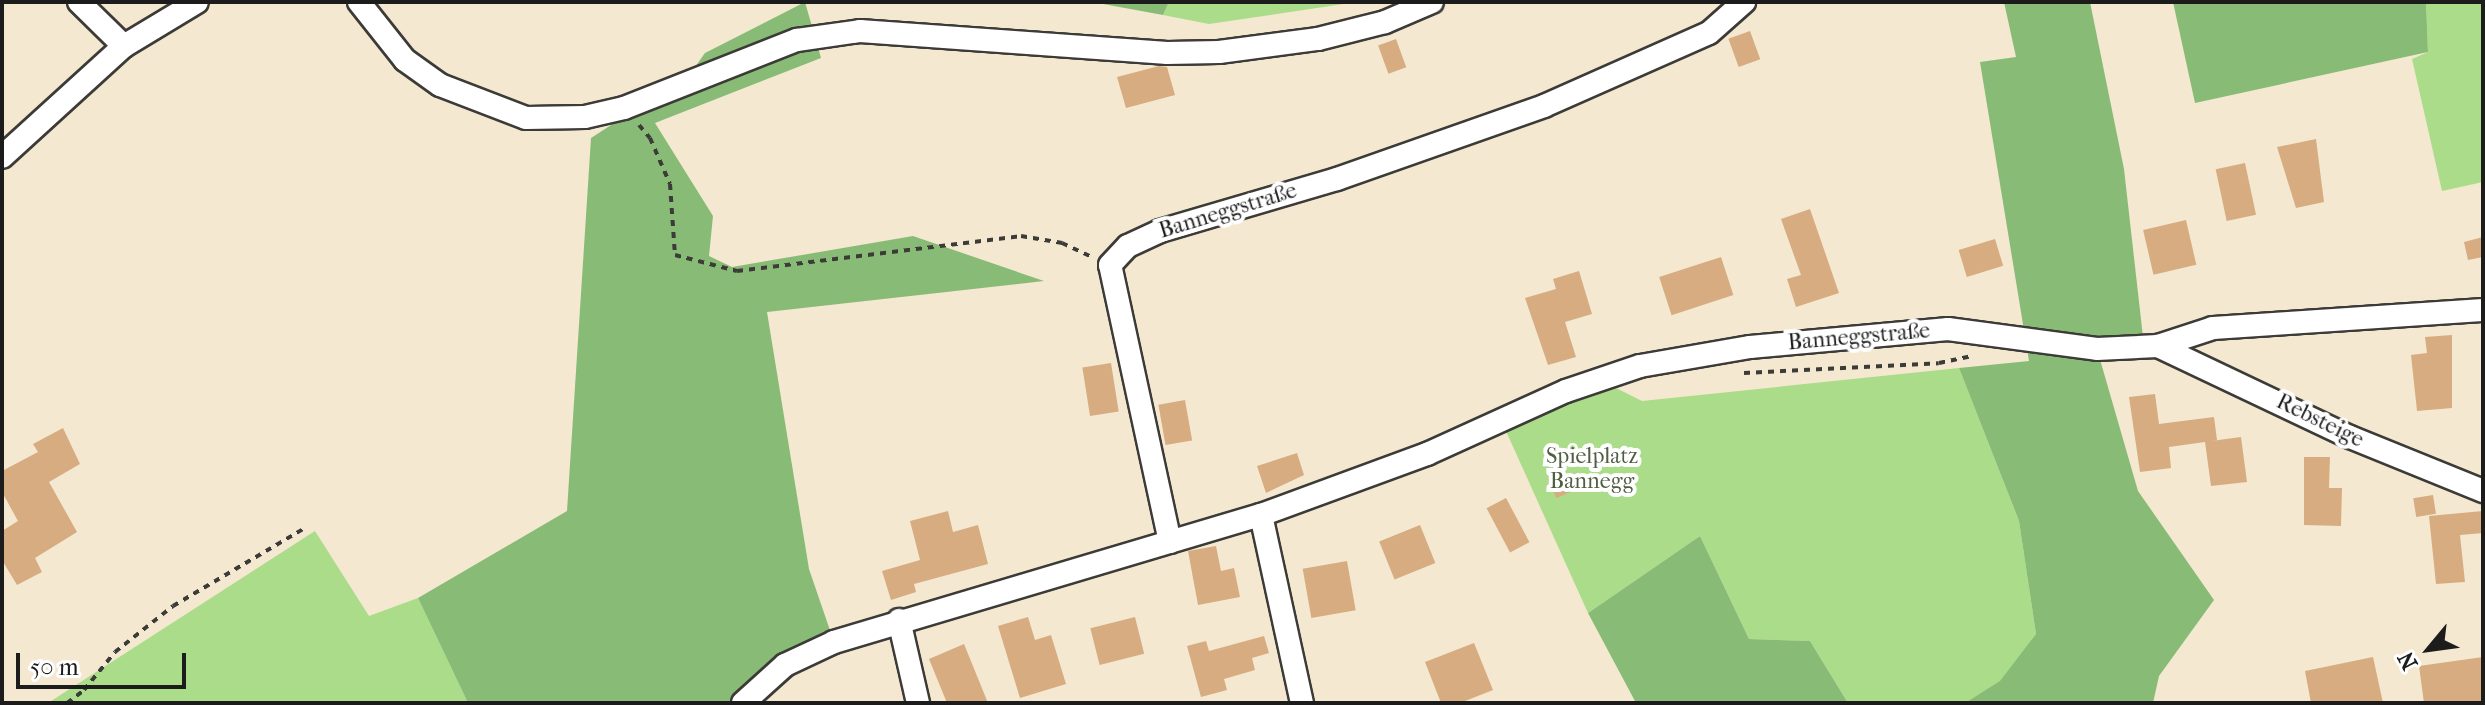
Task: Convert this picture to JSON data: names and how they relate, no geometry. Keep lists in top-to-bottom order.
{
  "streets": {
    "street": ["Banneggstraße", "Rebsteige"]
  },
  "crossings": [
    ["Banneggstraße", "Rebsteige"]
  ],
  "parks": ["Spielplatz Bannegg"],
  "scale_bar": "50 m",
  "north": "bottom left"
}
